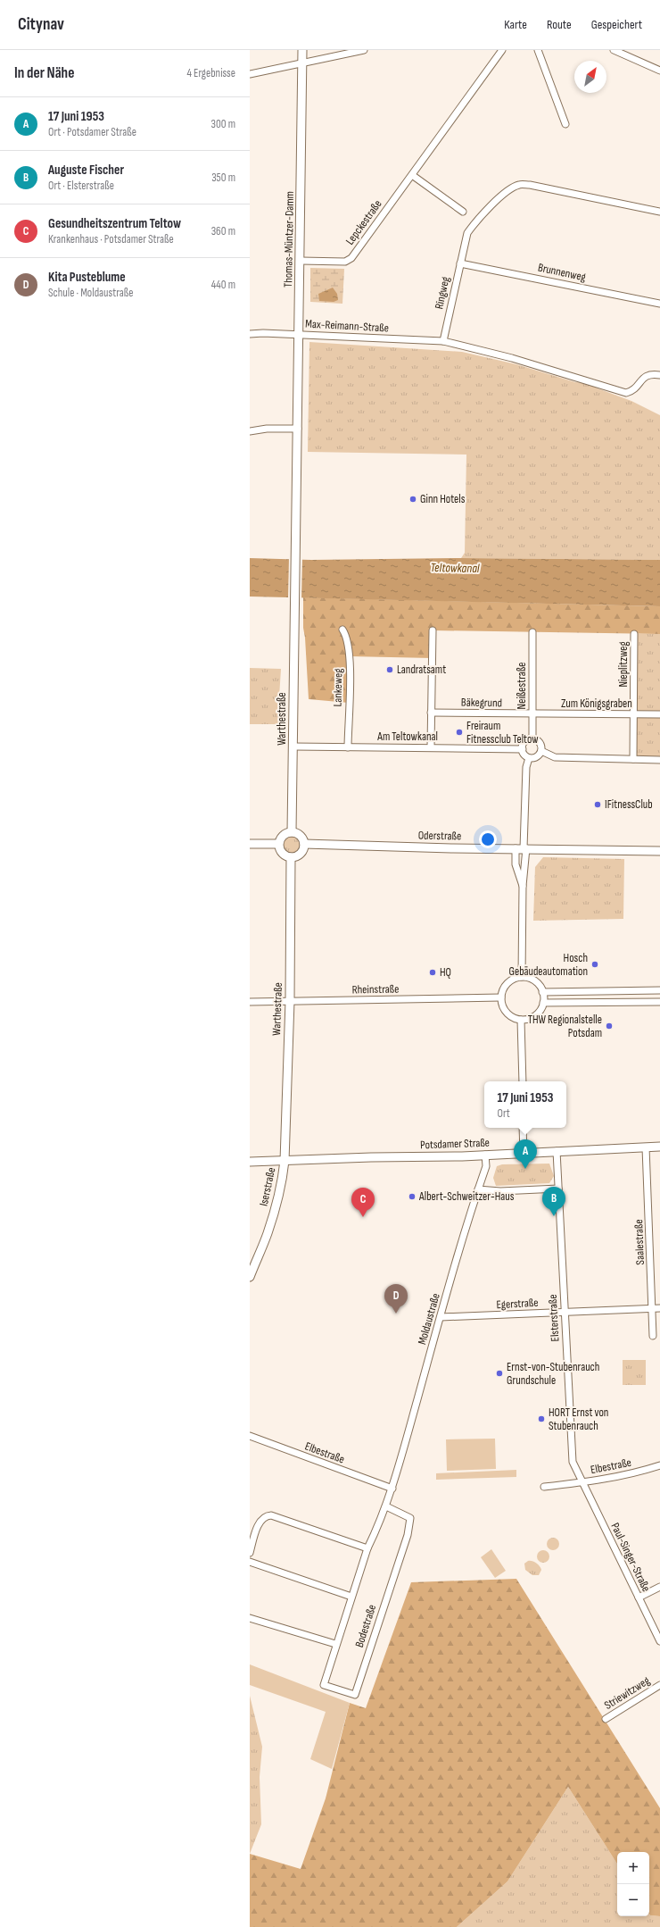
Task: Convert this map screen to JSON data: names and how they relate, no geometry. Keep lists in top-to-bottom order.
{
  "streets": {
    "street": [
      "Lepckestraße",
      "Thomas-Müntzer-Damm",
      "Brunnenweg",
      "Ringweg",
      "Max-Reimann-Straße",
      "Nieplitzweg",
      "Neißestraße",
      "Lankeweg",
      "Bäkegrund",
      "Zum Königsgraben",
      "Warthestraße",
      "Am Teltowkanal",
      "Oderstraße",
      "Rheinstraße",
      "Potsdamer Straße",
      "Iserstraße",
      "Saalestraße",
      "Egerstraße",
      "Elsterstraße",
      "Moldaustraße",
      "Elbestraße",
      "Paul-Singer-Straße",
      "Bodestraße",
      "Striewitzweg"
    ]
  },
  "crossings": [
    ["Lepckestraße", "Thomas-Müntzer-Damm"],
    ["Thomas-Müntzer-Damm", "Max-Reimann-Straße"],
    ["Thomas-Müntzer-Damm", "Warthestraße"],
    ["Brunnenweg", "Ringweg"],
    ["Ringweg", "Max-Reimann-Straße"],
    ["Nieplitzweg", "Zum Königsgraben"],
    ["Neißestraße", "Bäkegrund"],
    ["Neißestraße", "Zum Königsgraben"],
    ["Neißestraße", "Am Teltowkanal"],
    ["Lankeweg", "Am Teltowkanal"],
    ["Bäkegrund", "Zum Königsgraben"],
    ["Warthestraße", "Am Teltowkanal"],
    ["Warthestraße", "Oderstraße"],
    ["Warthestraße", "Rheinstraße"],
    ["Warthestraße", "Potsdamer Straße"],
    ["Warthestraße", "Iserstraße"],
    ["Potsdamer Straße", "Iserstraße"],
    ["Potsdamer Straße", "Saalestraße"],
    ["Potsdamer Straße", "Elsterstraße"],
    ["Potsdamer Straße", "Moldaustraße"],
    ["Saalestraße", "Egerstraße"],
    ["Egerstraße", "Elsterstraße"],
    ["Egerstraße", "Moldaustraße"],
    ["Elsterstraße", "Elbestraße"],
    ["Elsterstraße", "Paul-Singer-Straße"],
    ["Moldaustraße", "Elbestraße"],
    ["Moldaustraße", "Bodestraße"],
    ["Elbestraße", "Paul-Singer-Straße"],
    ["Elbestraße", "Bodestraße"]
  ],
  "water": ["Teltowkanal"],
  "places": [
    "Ginn Hotels",
    "Landratsamt",
    "Freiraum Fitnessclub Teltow",
    "IFitnessClub",
    "Hosch Gebäudeautomation",
    "HQ",
    "THW Regionalstelle Potsdam",
    "Albert-Schweitzer-Haus",
    "Ernst-von-Stubenrauch Grundschule",
    "HORT Ernst von Stubenrauch"
  ],
  "north": "top right",
  "page": {
    "header": "Citynav",
    "nav": ["Karte", "Route", "Gespeichert"],
    "heading": ["In der Nähe", "4 Ergebnisse"],
    "list": [
      {
        "mark": "A",
        "name": "17 Juni 1953",
        "note": "Ort · Potsdamer Straße",
        "value": "300 m"
      },
      {
        "mark": "B",
        "name": "Auguste Fischer",
        "note": "Ort · Elsterstraße",
        "value": "350 m"
      },
      {
        "mark": "C",
        "name": "Gesundheitszentrum Teltow",
        "note": "Krankenhaus · Potsdamer Straße",
        "value": "360 m"
      },
      {
        "mark": "D",
        "name": "Kita Pusteblume",
        "note": "Schule · Moldaustraße",
        "value": "440 m"
      }
    ],
    "popup": ["17 Juni 1953", "Ort"],
    "pins": [
      "A",
      "B",
      "C",
      "D"
    ],
    "map_buttons": ["+", "−"]
  }
}
